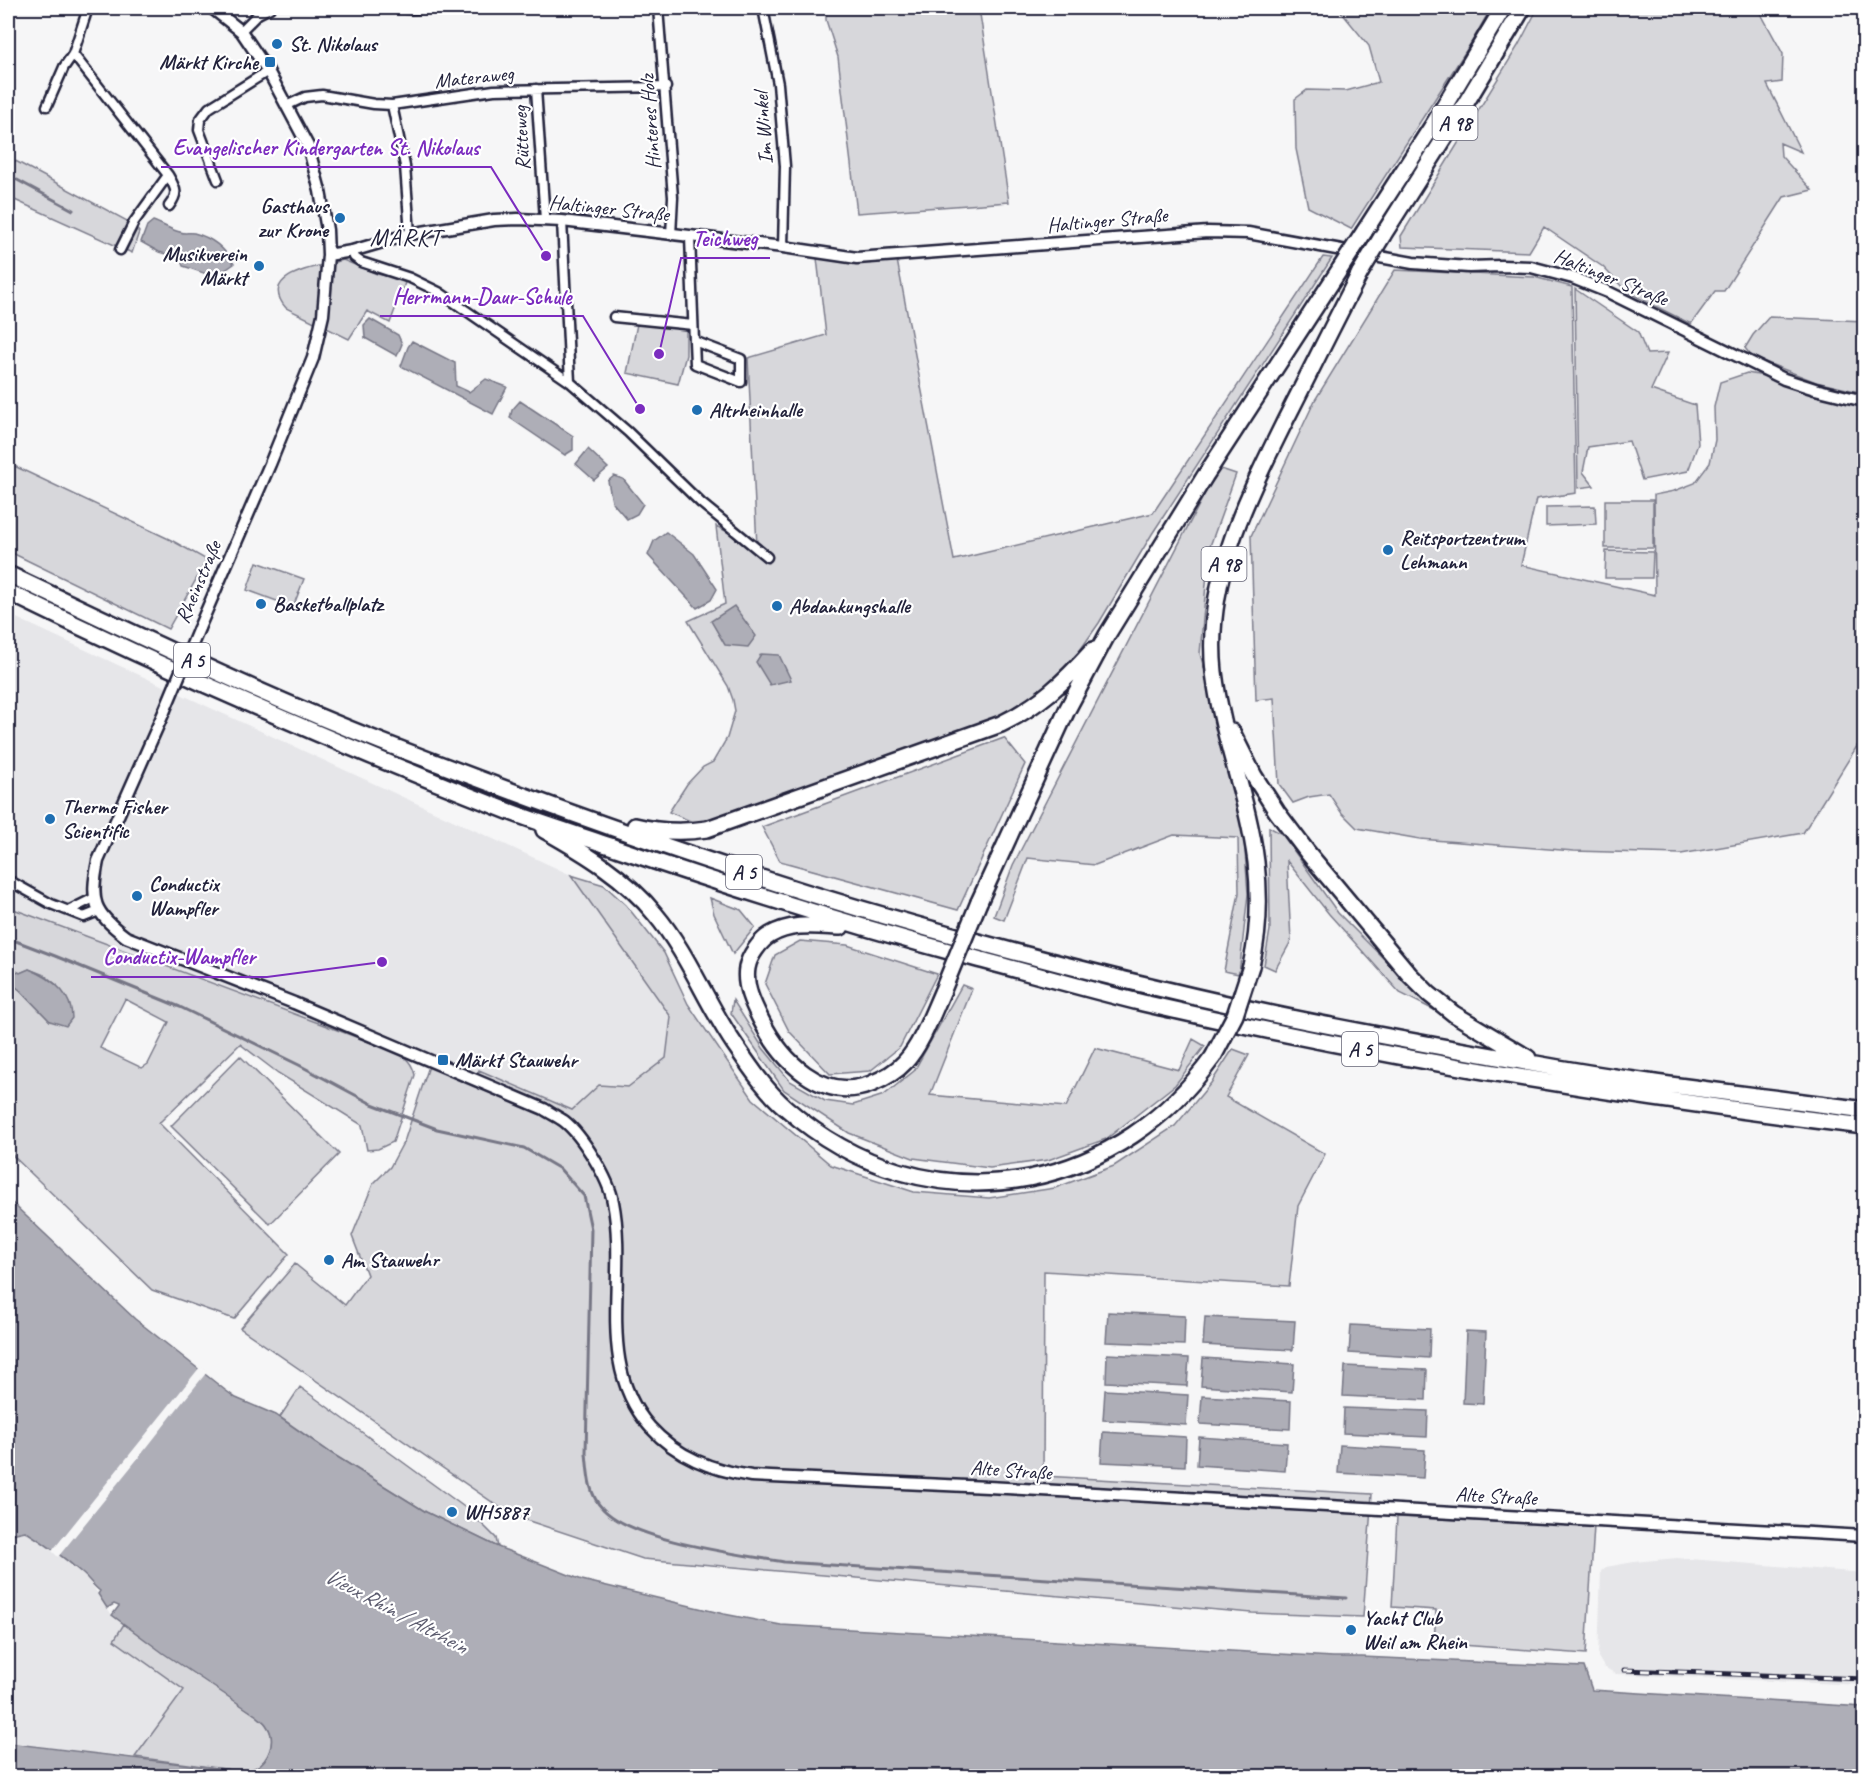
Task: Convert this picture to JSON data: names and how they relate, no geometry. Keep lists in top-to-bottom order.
{
  "streets": {
    "highway": ["A 98", "A 5"],
    "street": [
      "Materaweg",
      "Hinteres Holz",
      "Im Winkel",
      "Rütteweg",
      "Haltinger Straße",
      "Rheinstraße",
      "Alte Straße"
    ]
  },
  "crossings": [
    ["Materaweg", "Hinteres Holz"],
    ["Materaweg", "Rütteweg"],
    ["Materaweg", "Rheinstraße"],
    ["Hinteres Holz", "Haltinger Straße"],
    ["Im Winkel", "Haltinger Straße"],
    ["Rütteweg", "Haltinger Straße"],
    ["Haltinger Straße", "Rheinstraße"],
    ["Rheinstraße", "Alte Straße"]
  ],
  "districts": ["MÄRKT"],
  "water": ["Vieux Rhin / Altrhein"],
  "places": {
    "other": [
      "St. Nikolaus",
      "Gasthaus zur Krone",
      "Evangelischer Kindergarten St. Nikolaus",
      "Musikverein Märkt",
      "Teichweg",
      "Herrmann-Daur-Schule",
      "Altrheinhalle",
      "Reitsportzentrum Lehmann",
      "Basketballplatz",
      "Abdankungshalle",
      "Thermo Fisher Scientific",
      "Conductix Wampfler",
      "Conductix-Wampfler",
      "Am Stauwehr",
      "WH5887",
      "Yacht Club Weil am Rhein"
    ],
    "transit": ["Märkt Kirche", "Märkt Stauwehr"]
  }
}
